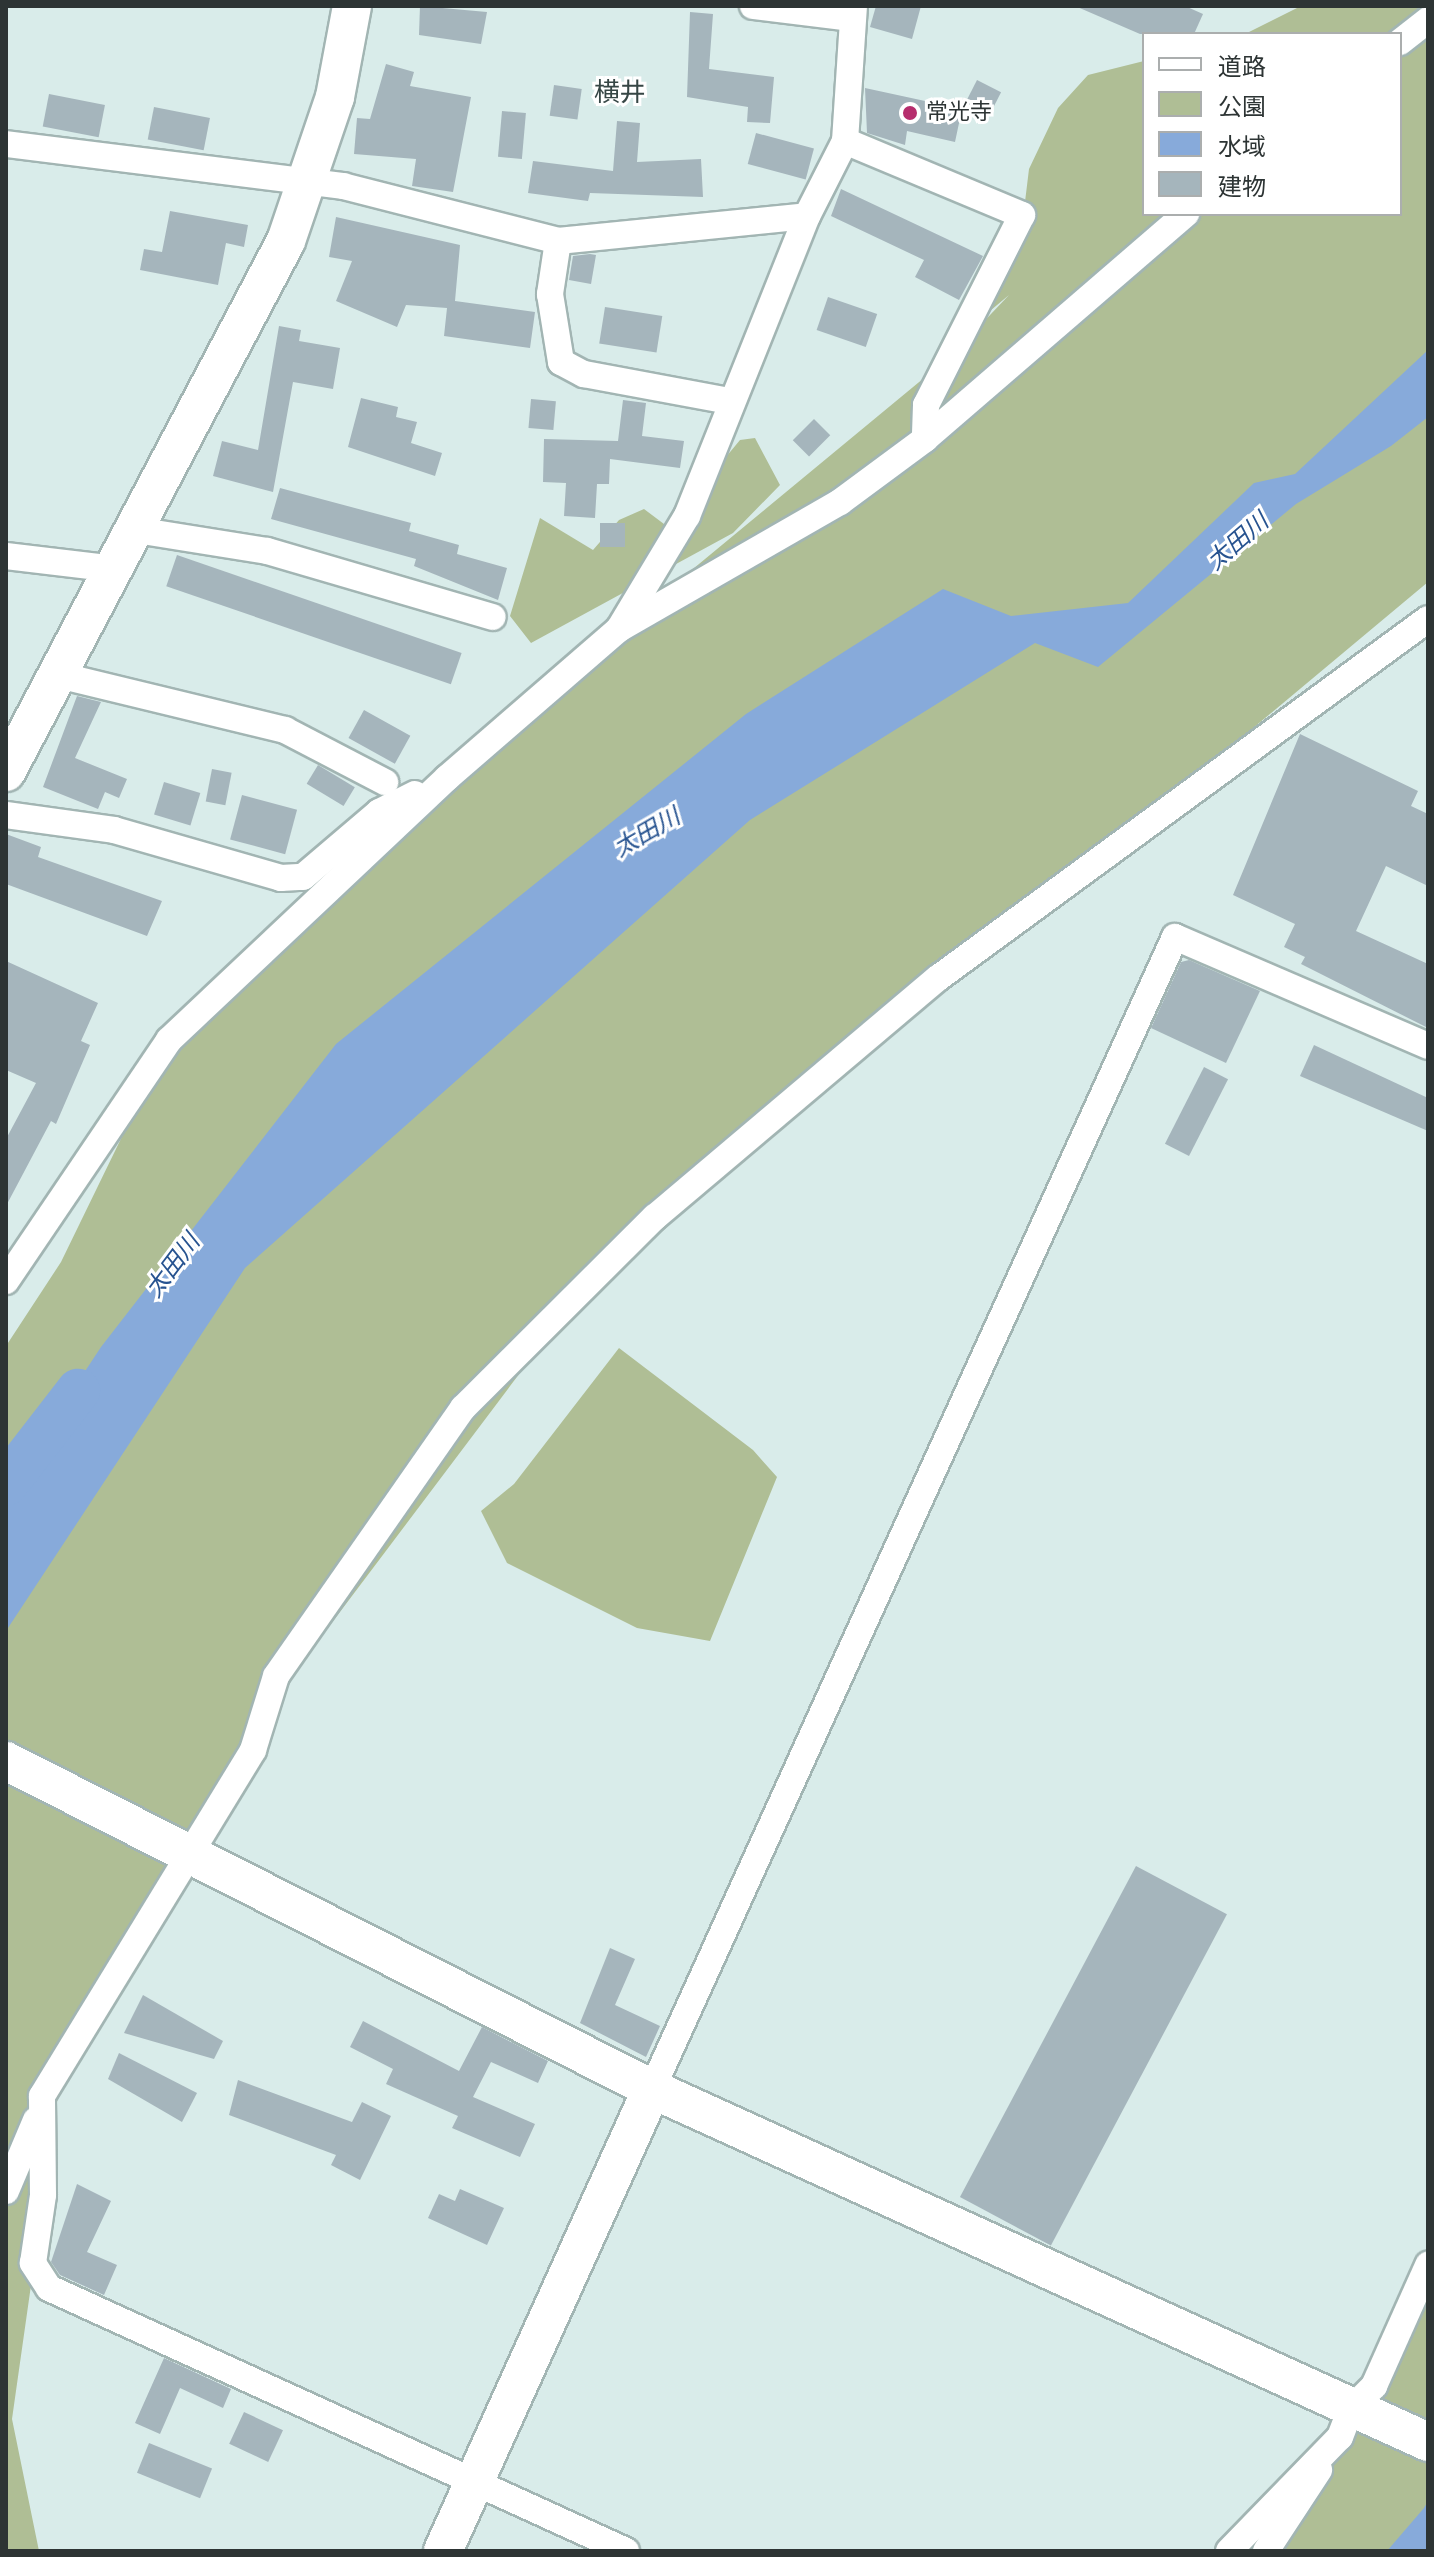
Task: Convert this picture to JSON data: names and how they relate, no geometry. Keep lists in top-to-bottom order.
{
  "districts": ["横井"],
  "water": ["太田川"],
  "places": ["常光寺"],
  "legend": [
    "道路",
    "公園",
    "水域",
    "建物"
  ]
}
